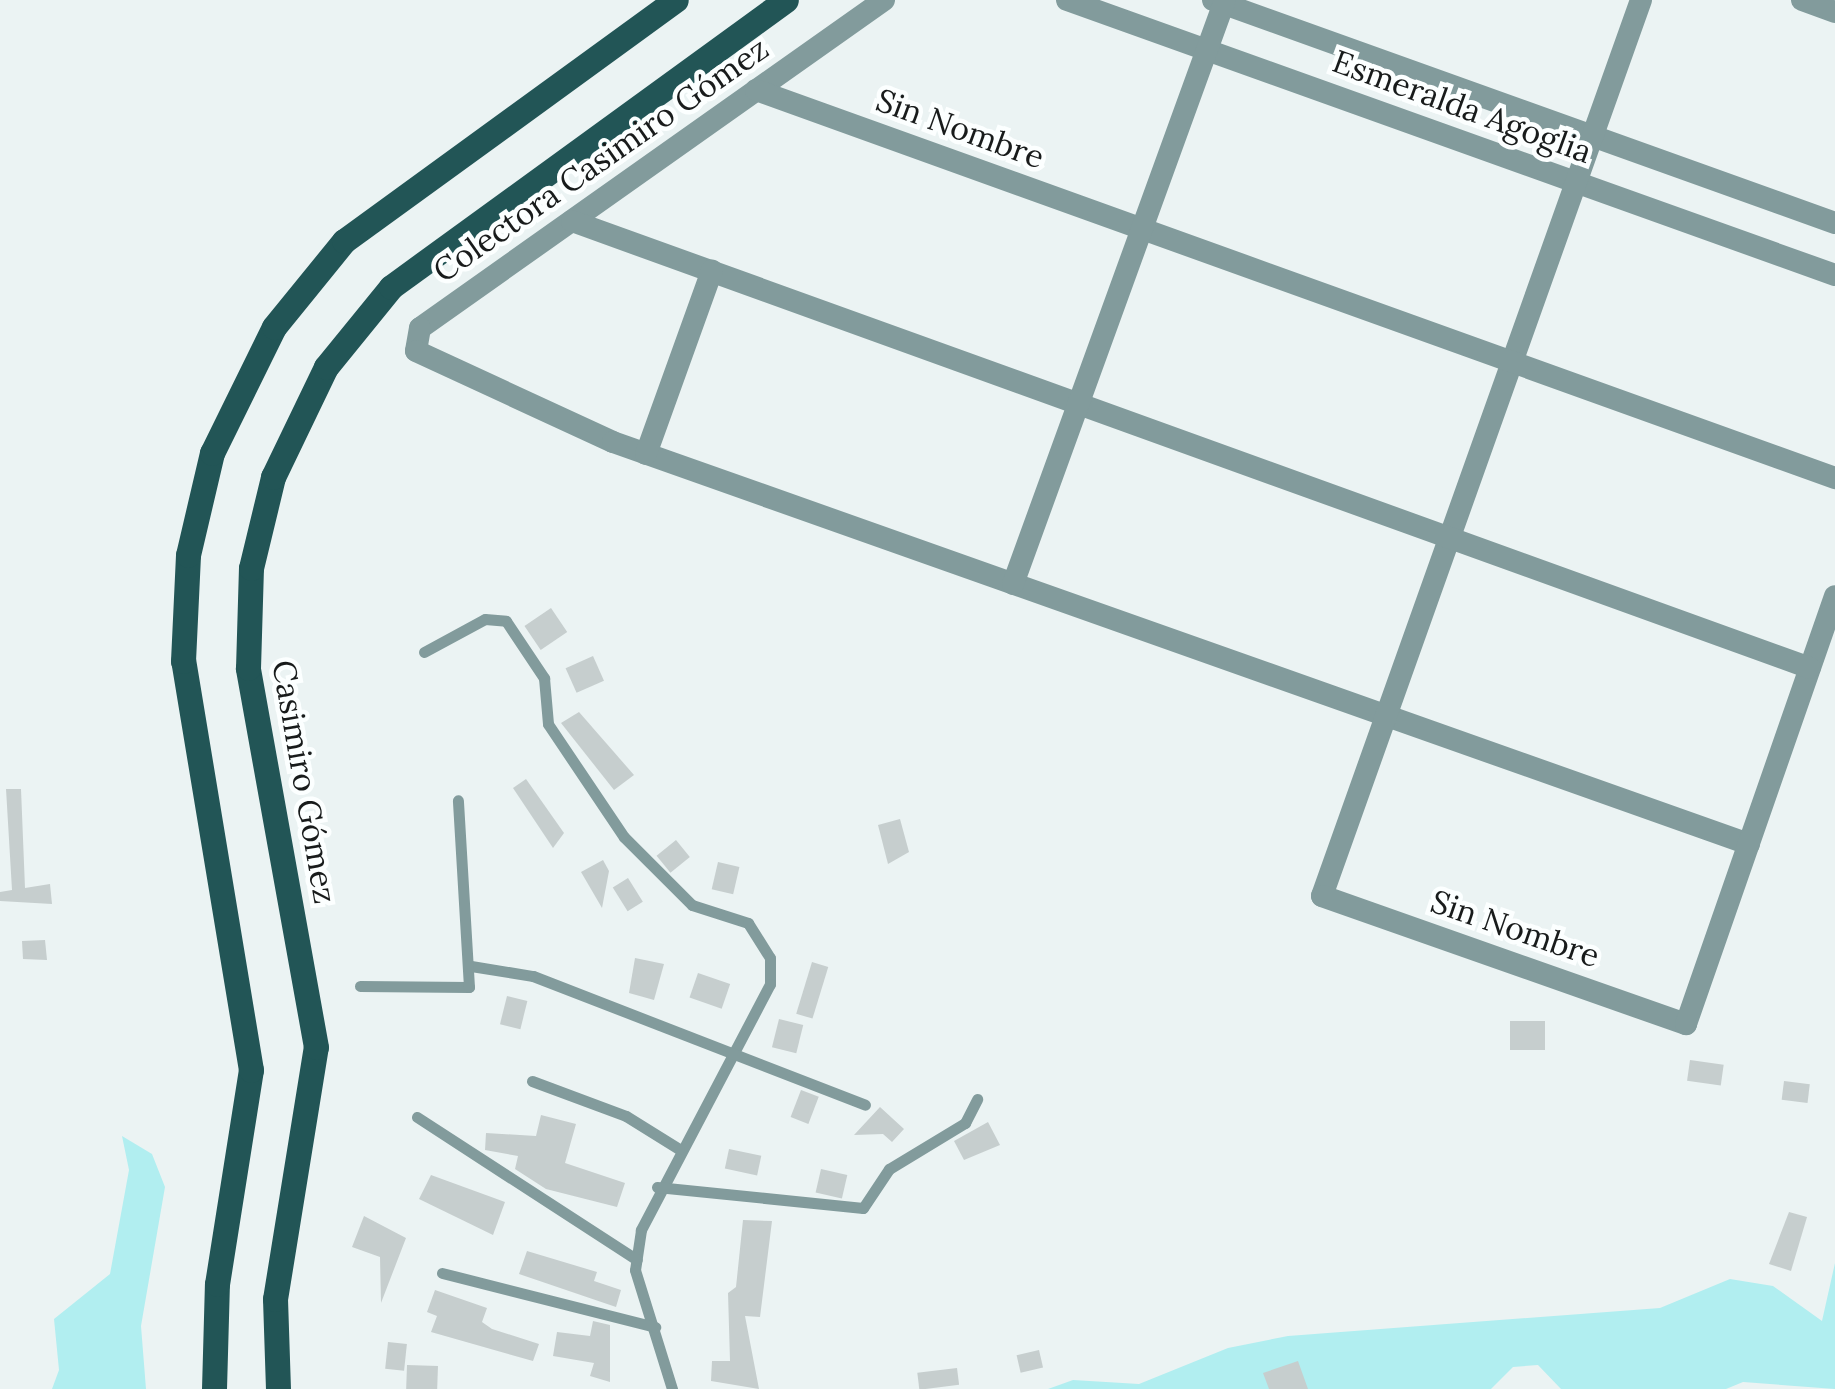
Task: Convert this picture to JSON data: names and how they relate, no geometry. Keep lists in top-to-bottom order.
{
  "streets": {
    "main road": ["Casimiro Gómez"],
    "street": ["Esmeralda Agoglia", "Sin Nombre", "Colectora Casimiro Gómez"]
  },
  "crossings": [
    ["Esmeralda Agoglia", "Sin Nombre"],
    ["Sin Nombre", "Colectora Casimiro Gómez"]
  ]
}
